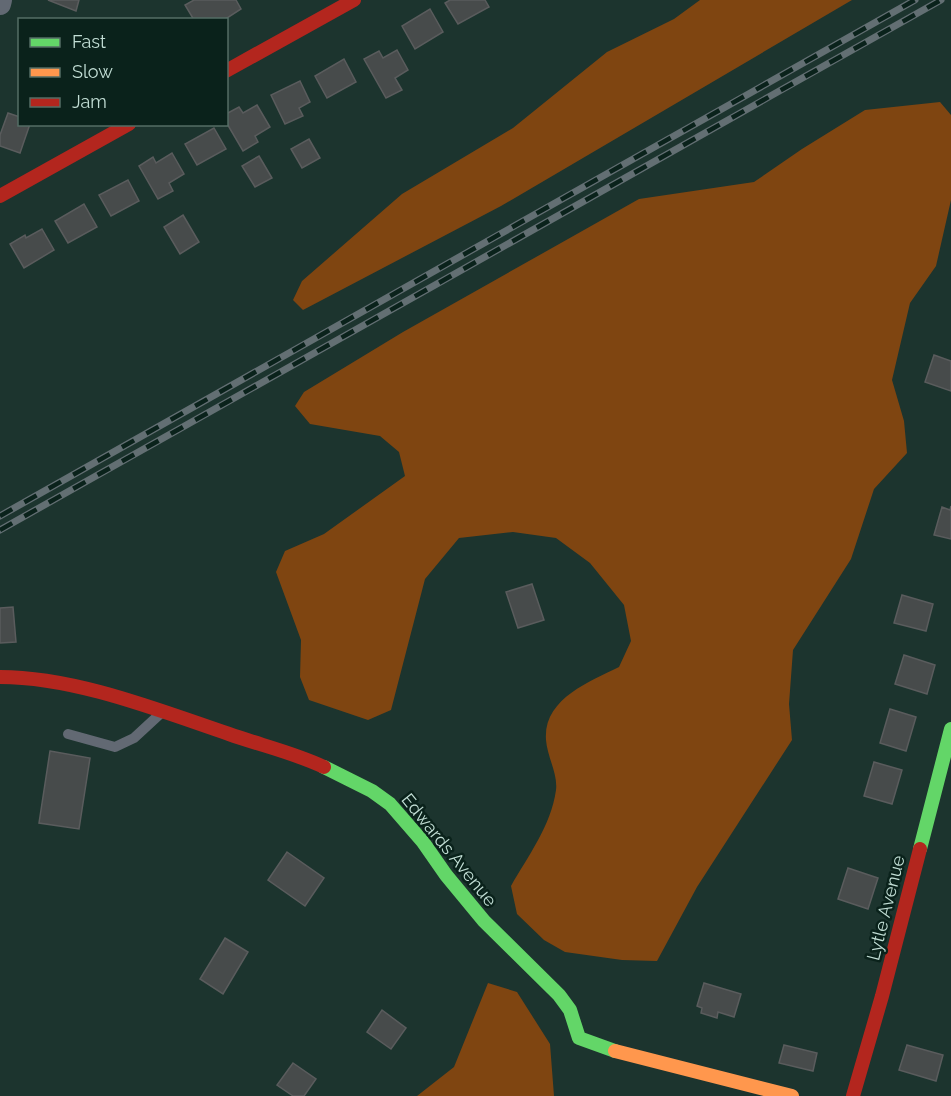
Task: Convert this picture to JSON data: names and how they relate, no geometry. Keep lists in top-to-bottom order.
{
  "streets": {
    "street": ["Edwards Avenue", "Lytle Avenue"]
  },
  "legend": ["Fast", "Slow", "Jam"]
}
